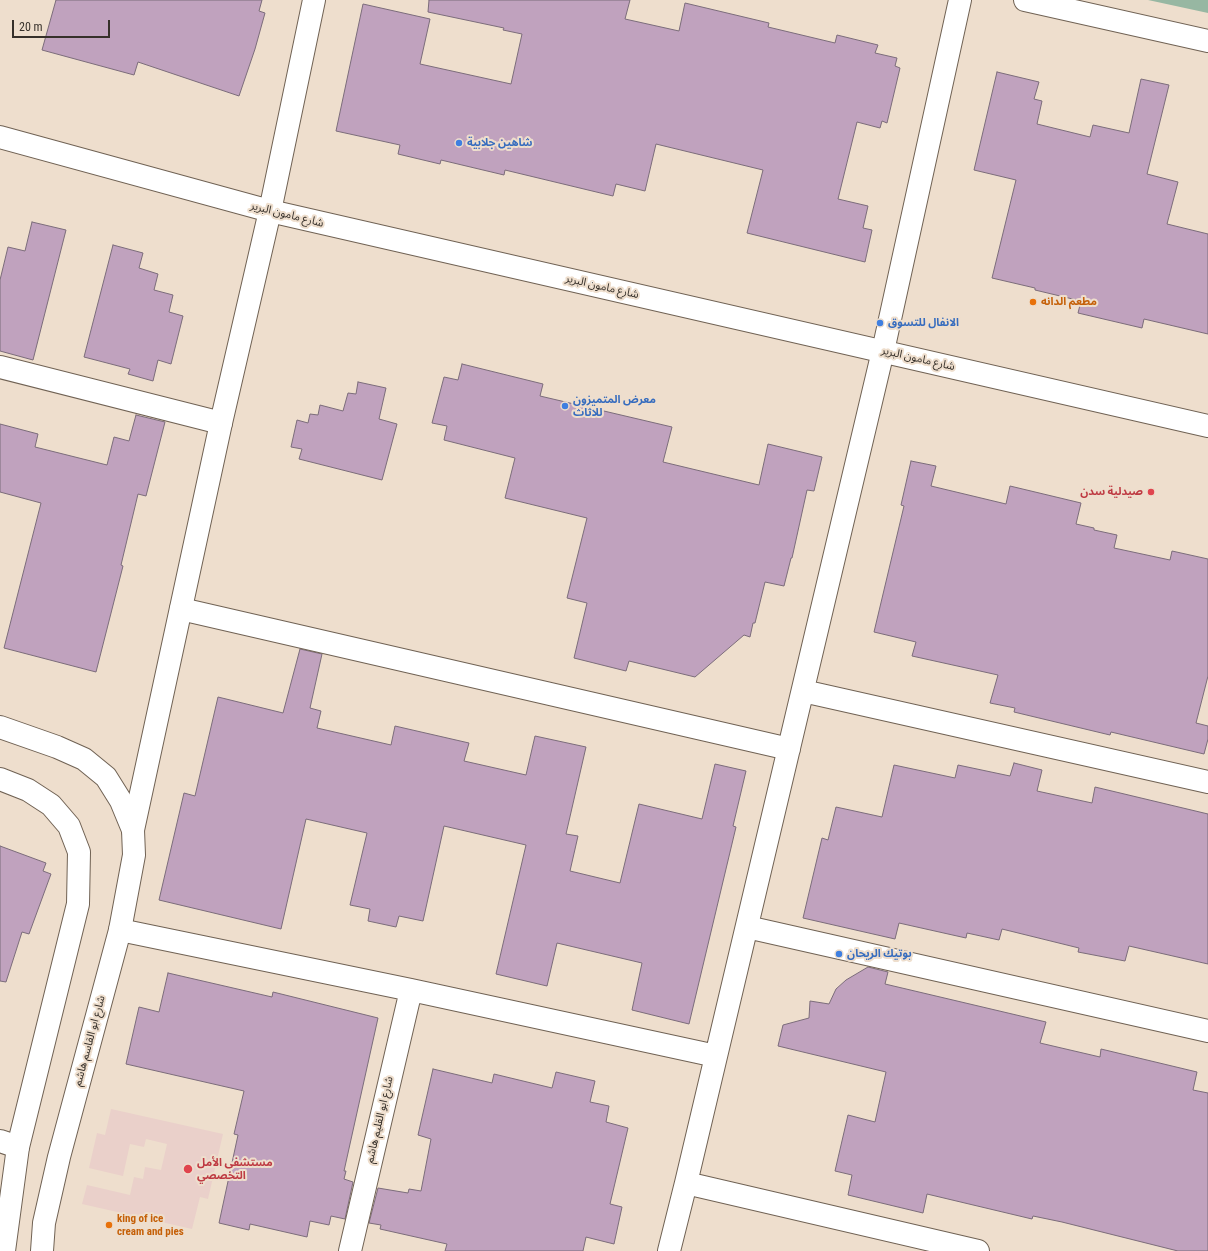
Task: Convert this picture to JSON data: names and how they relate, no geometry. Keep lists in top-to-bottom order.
{
  "streets": {
    "street": ["شارع مامون البرير", "شارع ابو القاسم هاشم", "شارع ابو القليم هاشم"]
  },
  "places": [
    "شاهين جلابية",
    "مطعم الدانه",
    "الانفال للتسوق",
    "معرض المتميزون للاثاث",
    "صيدلية سدن",
    "بوتيك الريحان",
    "مستشفى الأمل التخصصي",
    "king of ice cream and pies"
  ],
  "scale_bar": "20 m"
}
